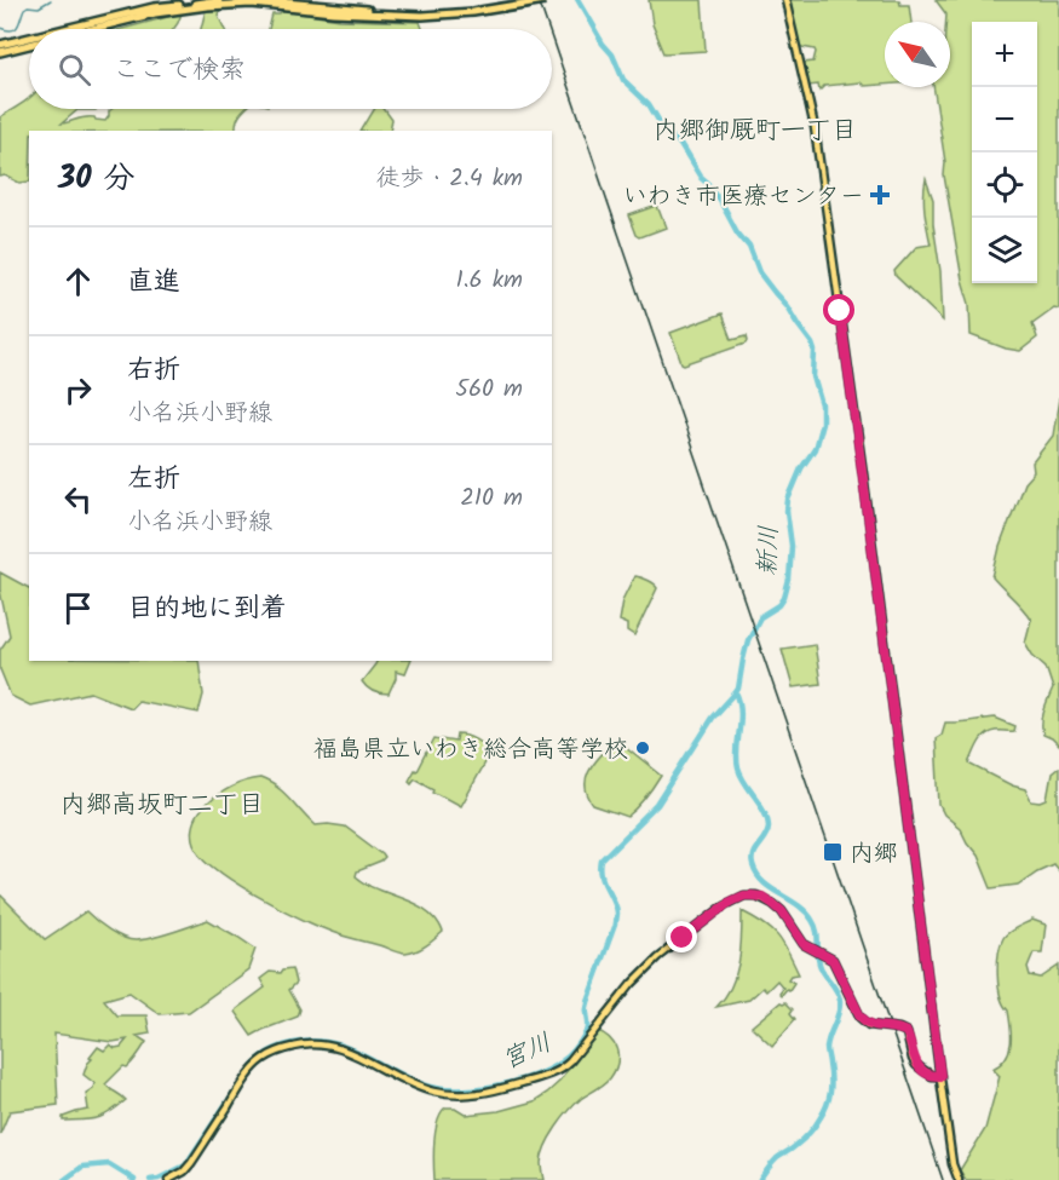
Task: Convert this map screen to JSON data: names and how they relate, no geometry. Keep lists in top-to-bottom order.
{
  "districts": ["内郷御厩町一丁目", "内郷高坂町二丁目"],
  "water": ["新川", "宮川"],
  "places": {
    "health": ["いわき市医療センター"],
    "other": ["福島県立いわき総合高等学校"],
    "transit": ["内郷"]
  },
  "north": "top left",
  "page": {
    "map_buttons": ["+", "−"],
    "search": "ここで検索",
    "heading": ["30 分", "徒歩 · 2.4 km"],
    "list": [
      ["直進", "1.6 km"],
      ["右折", "小名浜小野線", "560 m"],
      ["左折", "小名浜小野線", "210 m"],
      "目的地に到着"
    ]
  }
}
